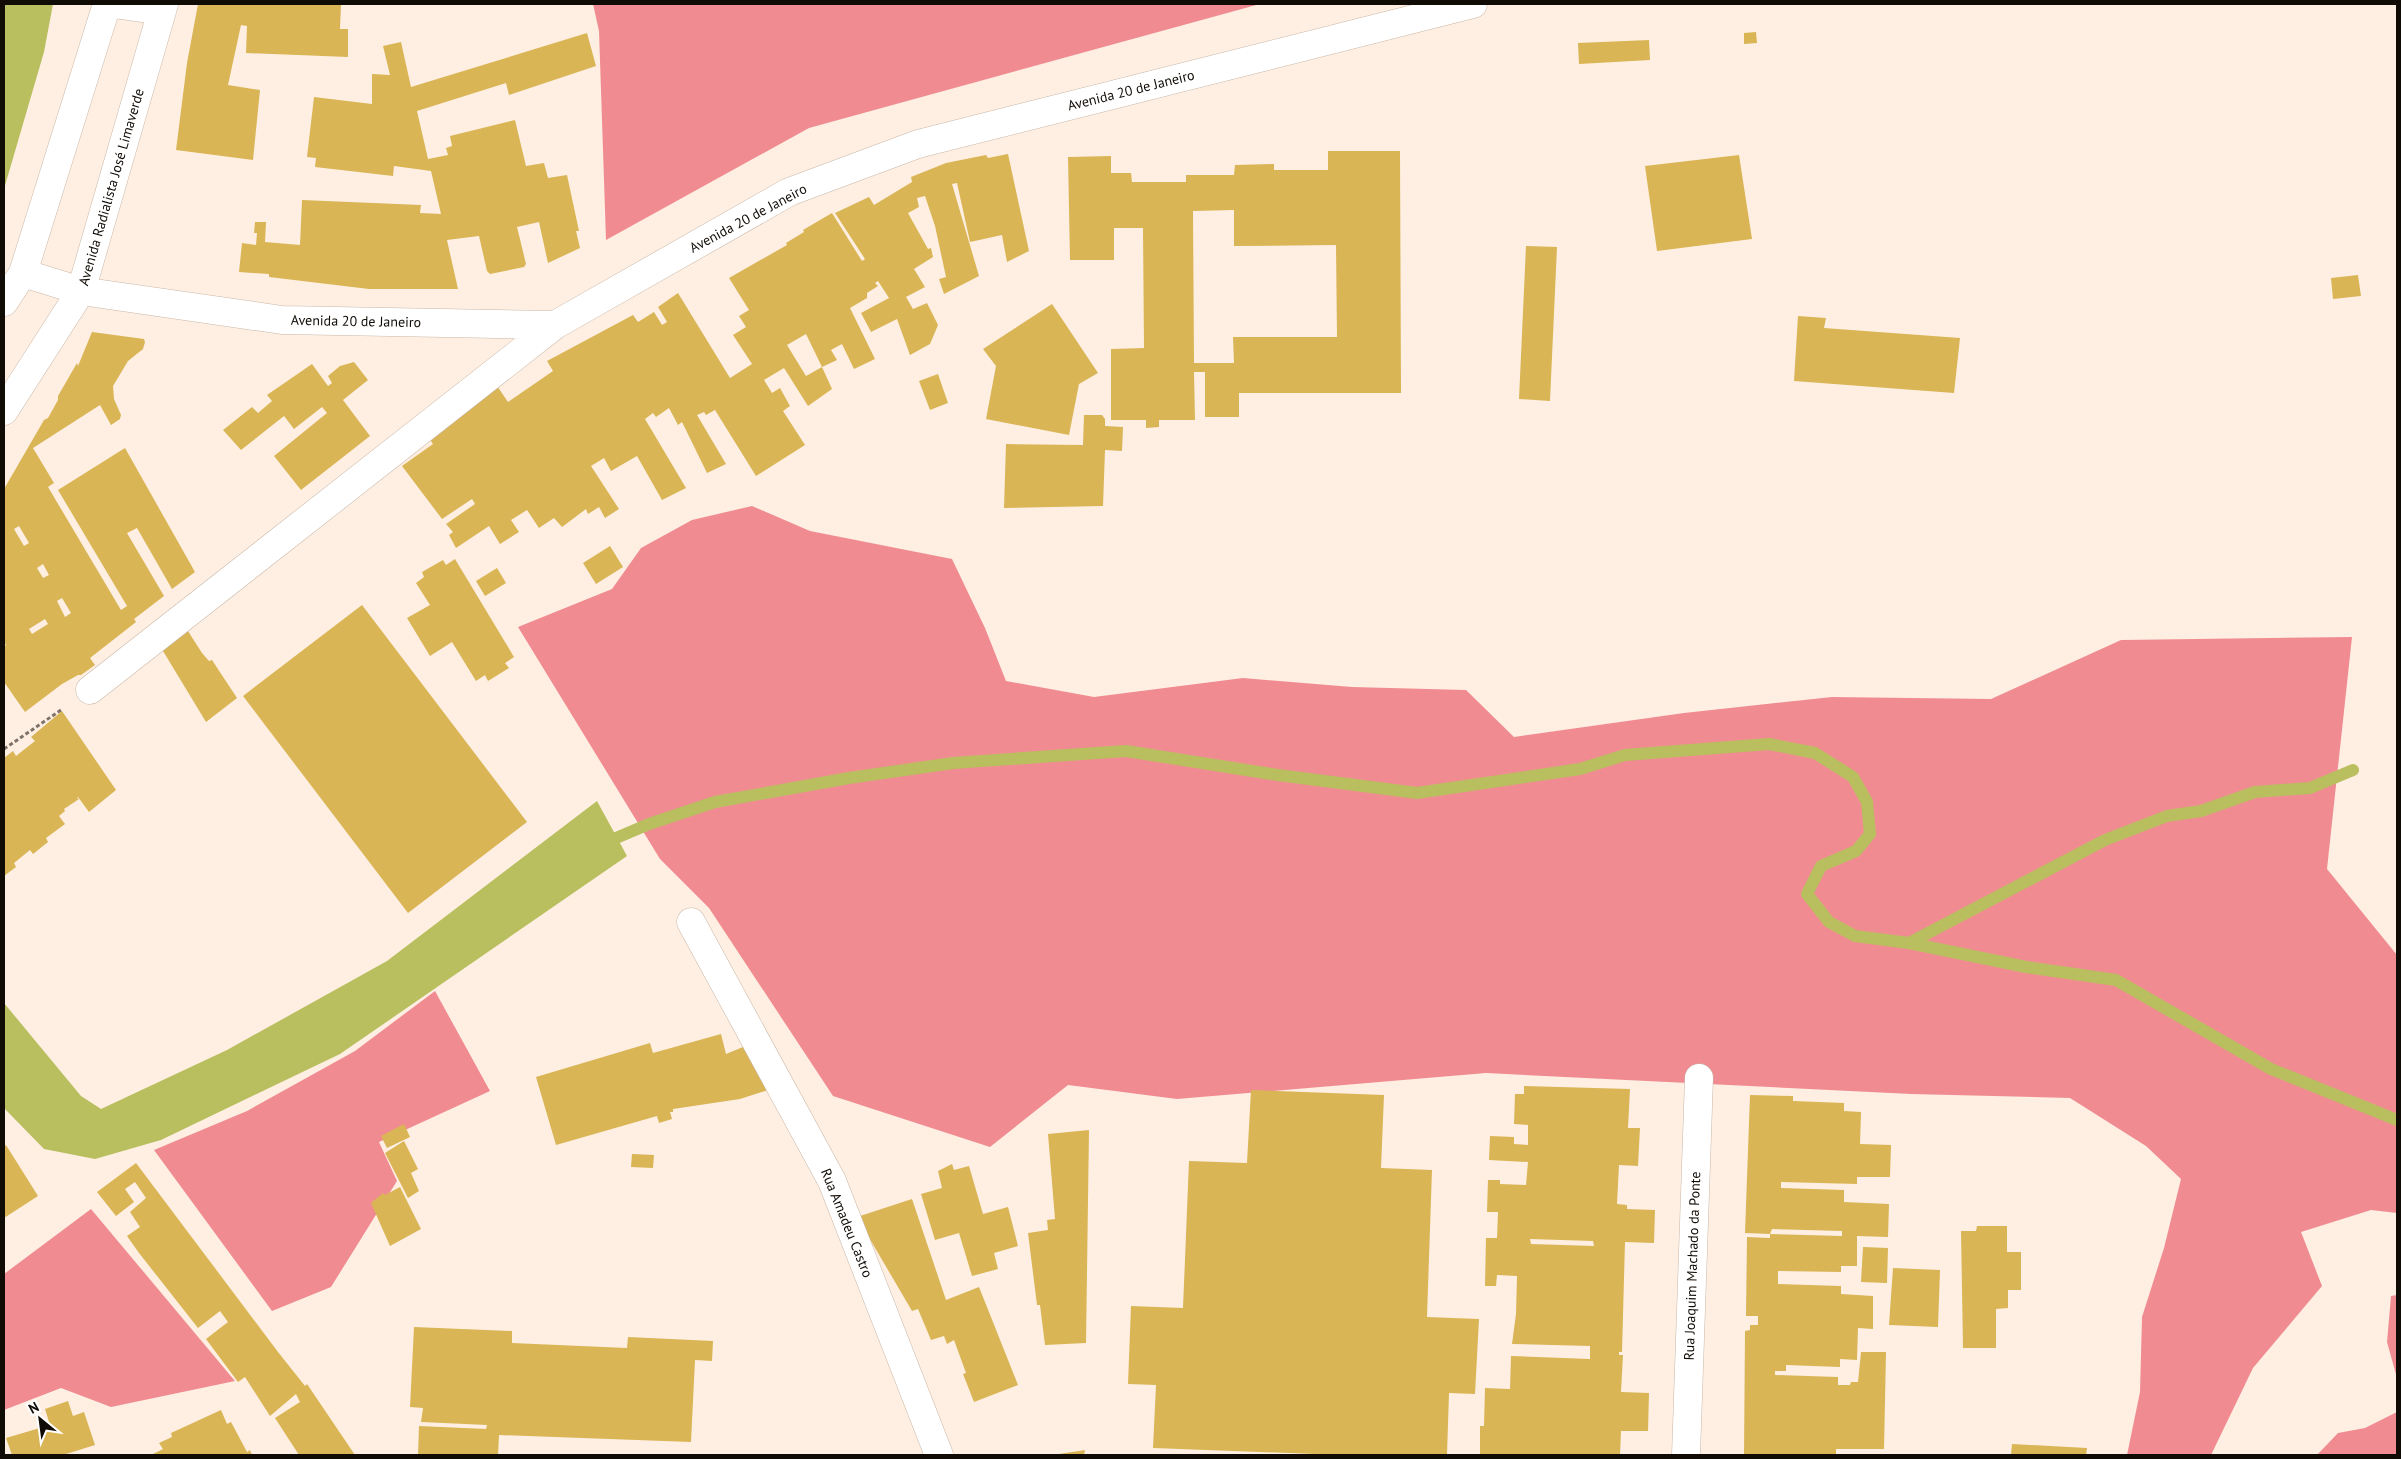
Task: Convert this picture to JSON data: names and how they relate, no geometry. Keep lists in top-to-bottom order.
{
  "streets": {
    "street": [
      "Avenida 20 de Janeiro",
      "Avenida Radialista José Limaverde",
      "Rua Amadeu Castro",
      "Rua Joaquim Machado da Ponte"
    ]
  },
  "crossings": [
    ["Avenida 20 de Janeiro", "Avenida Radialista José Limaverde"]
  ],
  "north": "top left"
}
